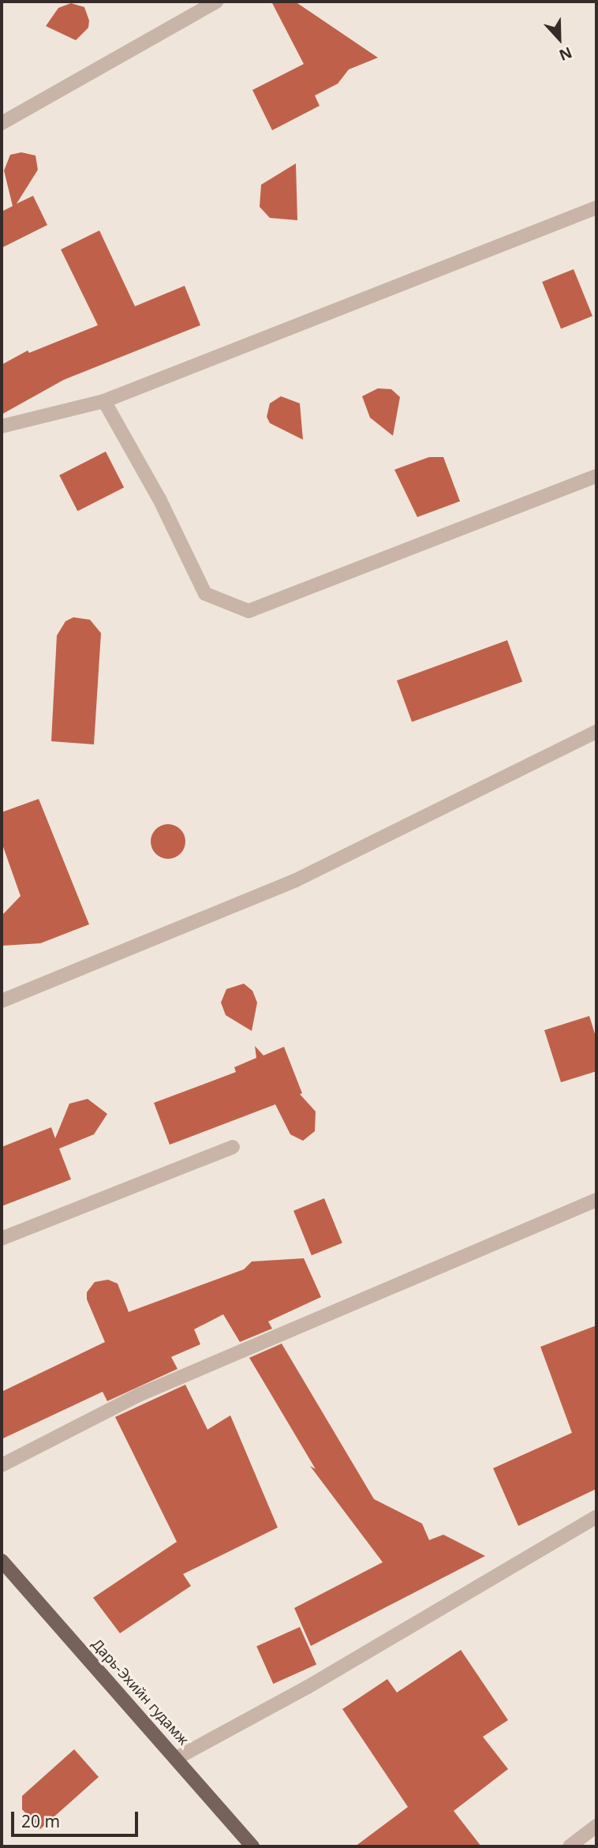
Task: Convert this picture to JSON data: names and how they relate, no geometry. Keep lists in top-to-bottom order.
{
  "streets": {
    "main road": ["Дарь-Эхийн гудамж"]
  },
  "scale_bar": "20 m",
  "north": "bottom"
}
